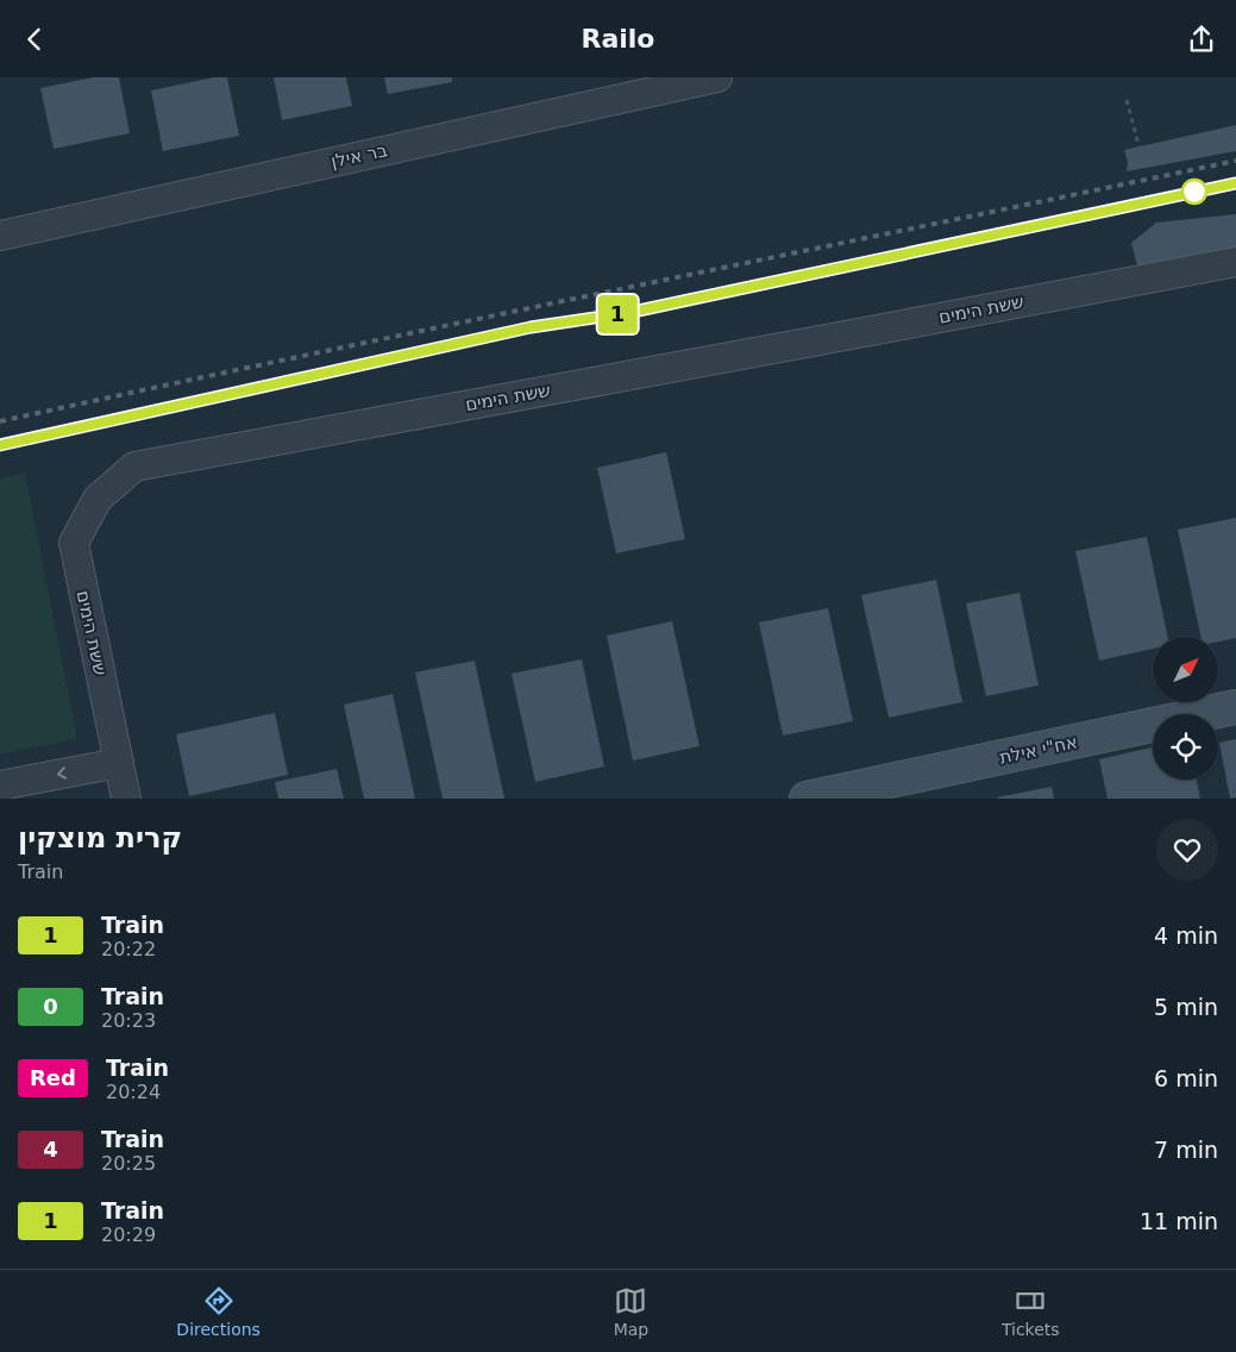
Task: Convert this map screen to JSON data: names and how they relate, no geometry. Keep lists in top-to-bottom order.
{
  "streets": {
    "street": ["בר אילן", "ששת הימים", "אח\"י אילת"]
  },
  "north": "top right",
  "page": {
    "header": "Railo",
    "on_map": "1",
    "heading": ["קרית מוצקין", "Train"],
    "list": [
      {
        "mark": "1",
        "name": "Train",
        "note": "20:22",
        "value": "4 min"
      },
      {
        "mark": "0",
        "name": "Train",
        "note": "20:23",
        "value": "5 min"
      },
      {
        "mark": "Red",
        "name": "Train",
        "note": "20:24",
        "value": "6 min"
      },
      {
        "mark": "4",
        "name": "Train",
        "note": "20:25",
        "value": "7 min"
      },
      {
        "mark": "1",
        "name": "Train",
        "note": "20:29",
        "value": "11 min"
      }
    ],
    "tabs": ["Directions", "Map", "Tickets"]
  }
}
